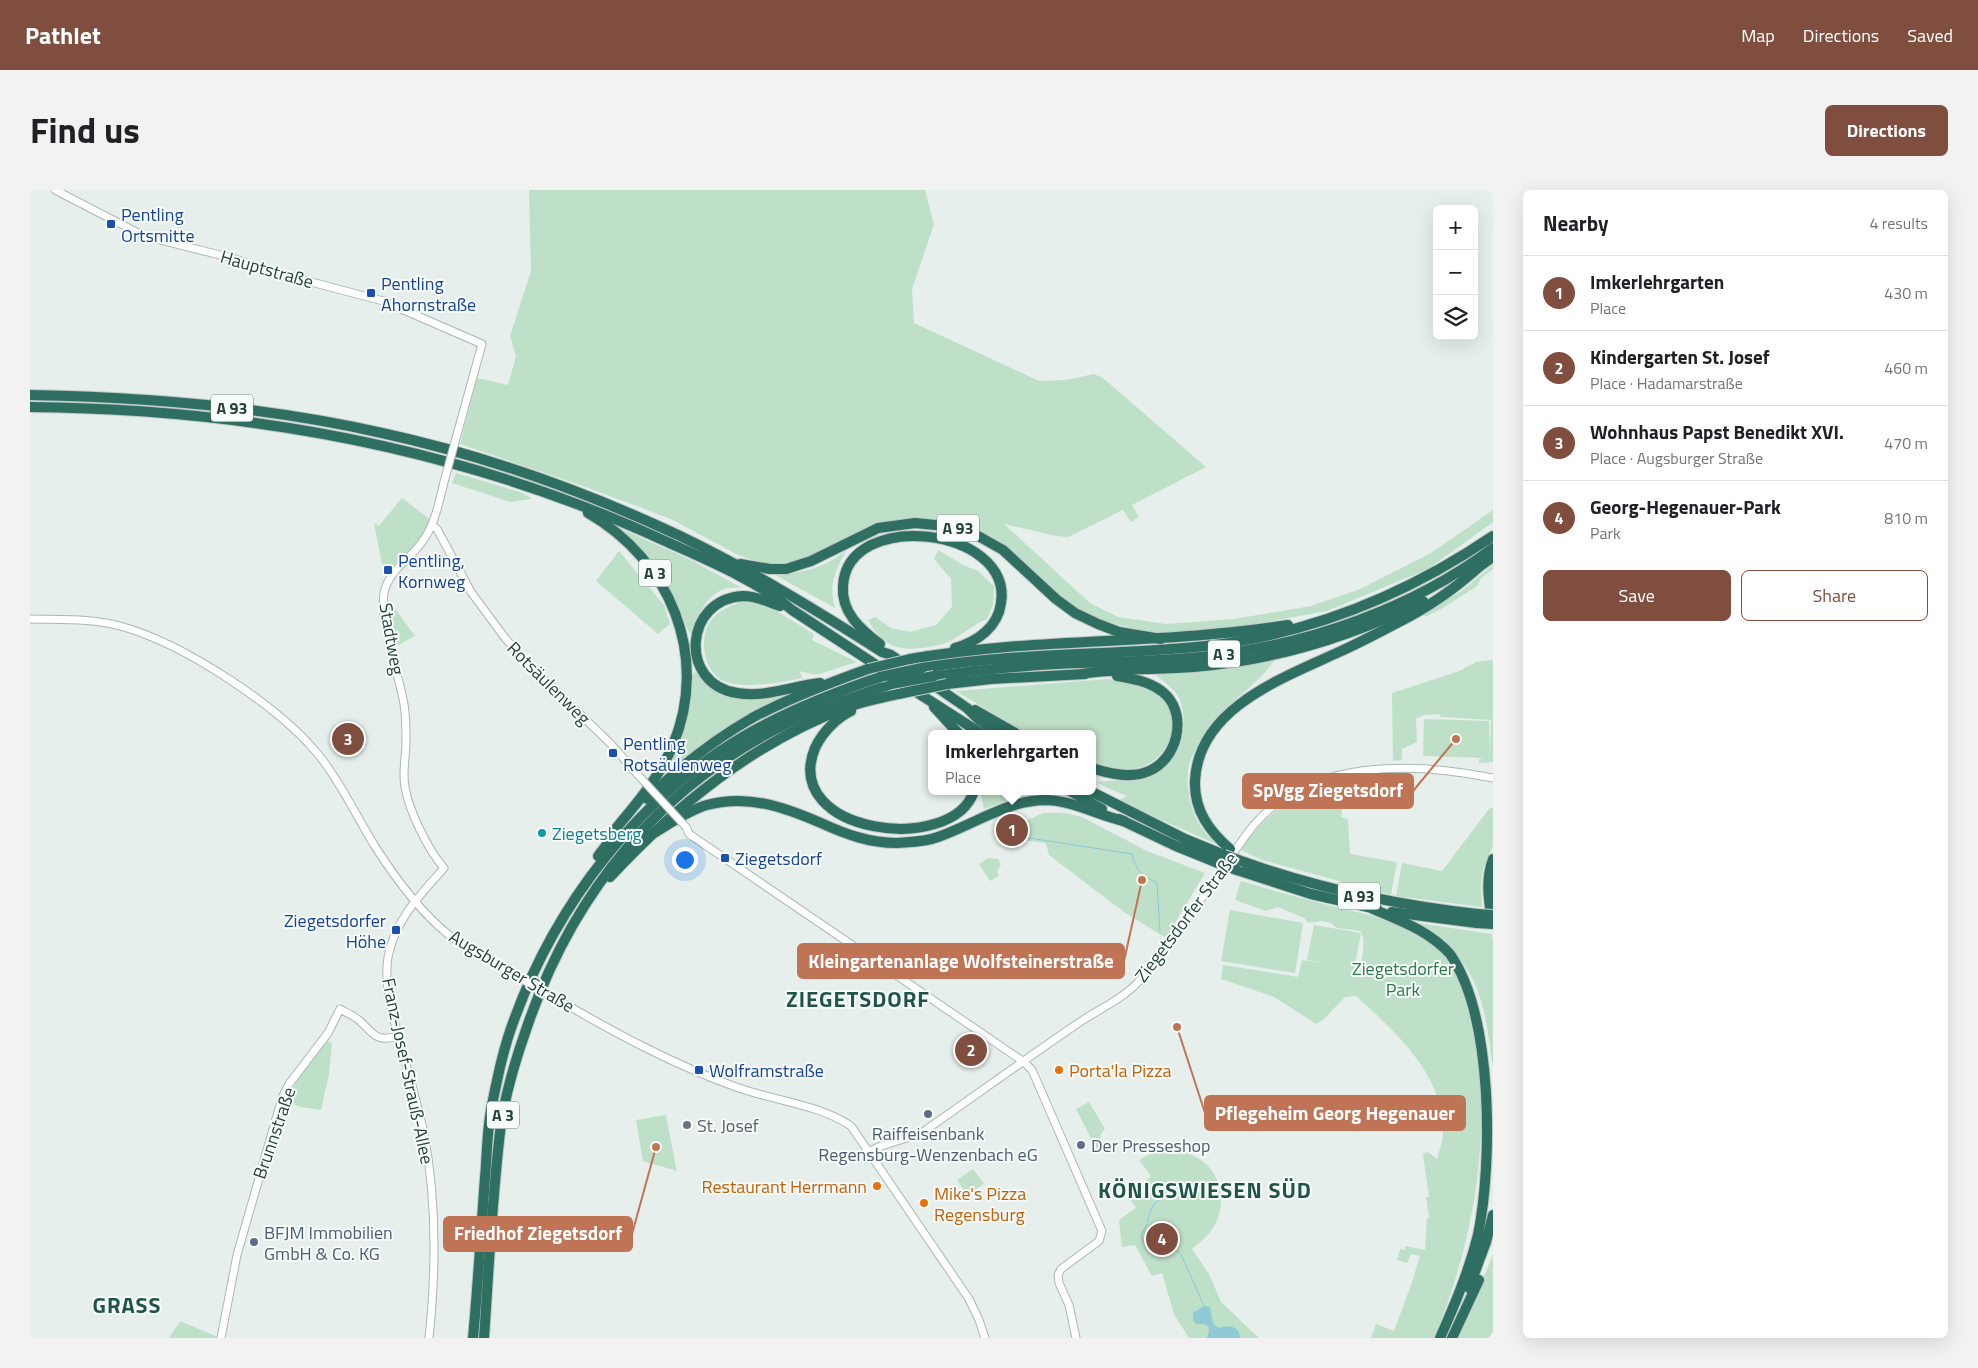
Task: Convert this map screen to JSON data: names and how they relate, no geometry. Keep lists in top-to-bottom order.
{
  "streets": {
    "highway": ["A 93", "A 3"],
    "street": [
      "Hauptstraße",
      "Stadtweg",
      "Rotsäulenweg",
      "Ziegetsdorfer Straße",
      "Augsburger Straße",
      "Franz-Josef-Strauß-Allee",
      "Brunnstraße"
    ]
  },
  "crossings": [
    ["Hauptstraße", "Stadtweg"],
    ["A 93", "A 3"],
    ["Stadtweg", "Rotsäulenweg"],
    ["Stadtweg", "Franz-Josef-Strauß-Allee"],
    ["Rotsäulenweg", "Ziegetsdorfer Straße"],
    ["Ziegetsdorfer Straße", "Augsburger Straße"],
    ["Augsburger Straße", "Franz-Josef-Strauß-Allee"],
    ["Franz-Josef-Strauß-Allee", "Brunnstraße"]
  ],
  "districts": ["ZIEGETSDORF", "KÖNIGSWIESEN SÜD", "GRASS"],
  "parks": ["Ziegetsdorfer Park"],
  "places": {
    "transit": [
      "Pentling Ortsmitte",
      "Pentling Ahornstraße",
      "Pentling, Kornweg",
      "Pentling Rotsäulenweg",
      "Ziegetsdorf",
      "Ziegetsdorfer Höhe",
      "Wolframstraße"
    ],
    "other": [
      "SpVgg Ziegetsdorf",
      "Ziegetsberg",
      "Kleingartenanlage Wolfsteinerstraße",
      "Pflegeheim Georg Hegenauer",
      "Porta'la Pizza",
      "Raiffeisenbank Regensburg-Wenzenbach eG",
      "St. Josef",
      "Der Presseshop",
      "Friedhof Ziegetsdorf",
      "Restaurant Herrmann",
      "Mike's Pizza Regensburg",
      "BFJM Immobilien GmbH & Co. KG"
    ]
  },
  "page": {
    "header": "Pathlet",
    "nav": ["Map", "Directions", "Saved"],
    "title": "Find us",
    "buttons": [
      "Directions",
      ["Save", "Share"]
    ],
    "heading": ["Nearby", "4 results"],
    "map_buttons": ["+", "−"],
    "list": [
      {
        "mark": "1",
        "name": "Imkerlehrgarten",
        "note": "Place",
        "value": "430 m"
      },
      {
        "mark": "2",
        "name": "Kindergarten St. Josef",
        "note": "Place · Hadamarstraße",
        "value": "460 m"
      },
      {
        "mark": "3",
        "name": "Wohnhaus Papst Benedikt XVI.",
        "note": "Place · Augsburger Straße",
        "value": "470 m"
      },
      {
        "mark": "4",
        "name": "Georg-Hegenauer-Park",
        "note": "Park",
        "value": "810 m"
      }
    ],
    "pins": [
      "3",
      "1",
      "2",
      "4"
    ],
    "popup": ["Imkerlehrgarten", "Place"]
  }
}
